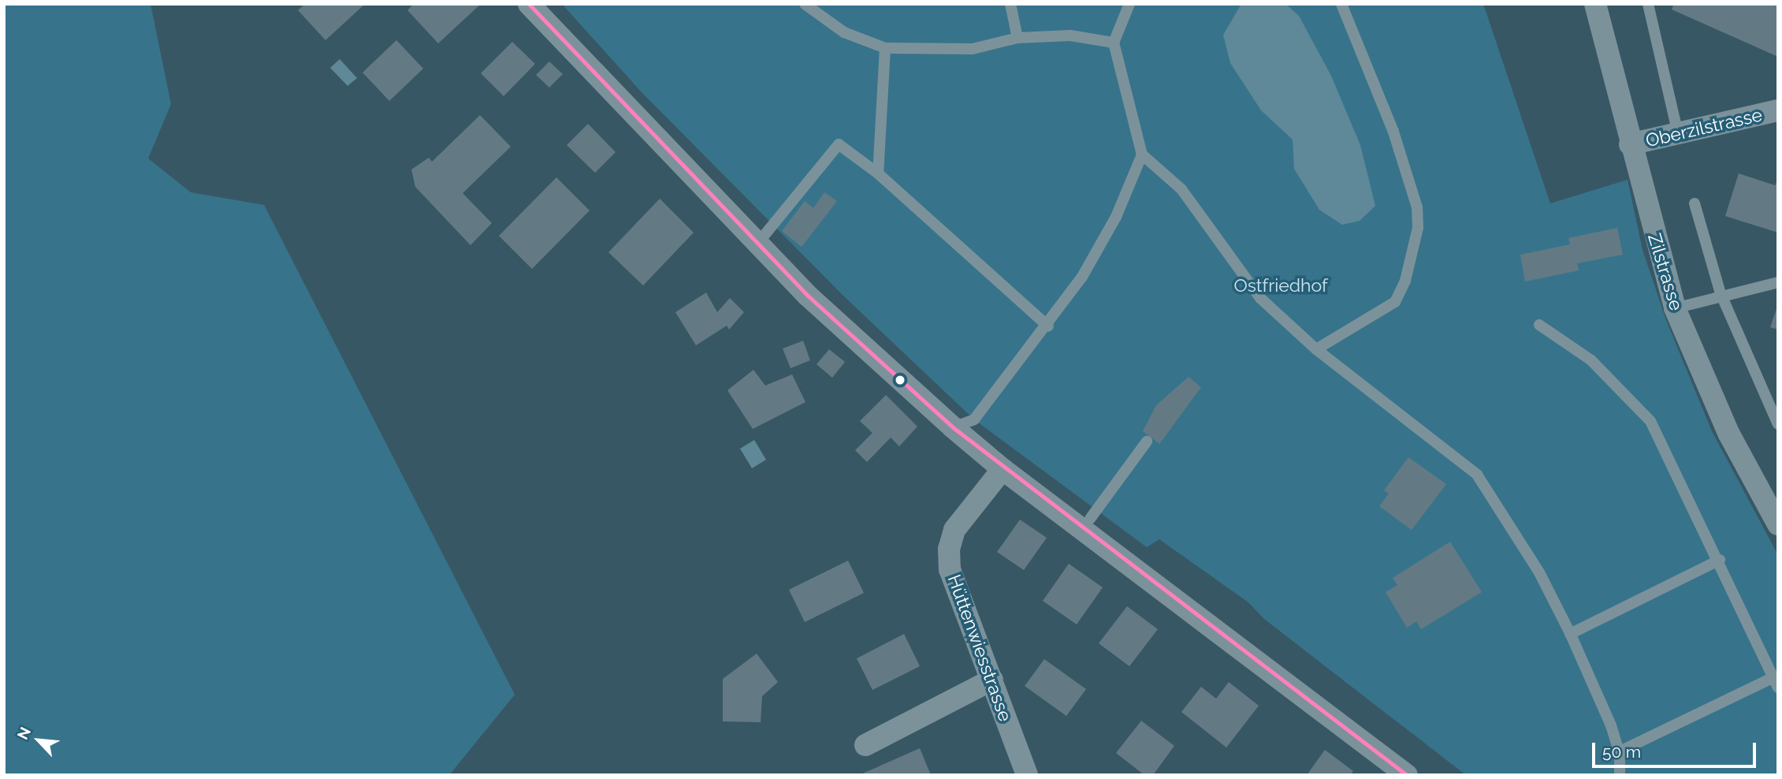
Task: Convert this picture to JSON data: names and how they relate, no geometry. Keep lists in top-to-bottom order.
{
  "streets": {
    "street": ["Oberzilstrasse", "Zilstrasse", "Hüttenwiesstrasse"]
  },
  "crossings": [
    ["Oberzilstrasse", "Zilstrasse"]
  ],
  "parks": ["Ostfriedhof"],
  "scale_bar": "50 m",
  "north": "top left"
}
